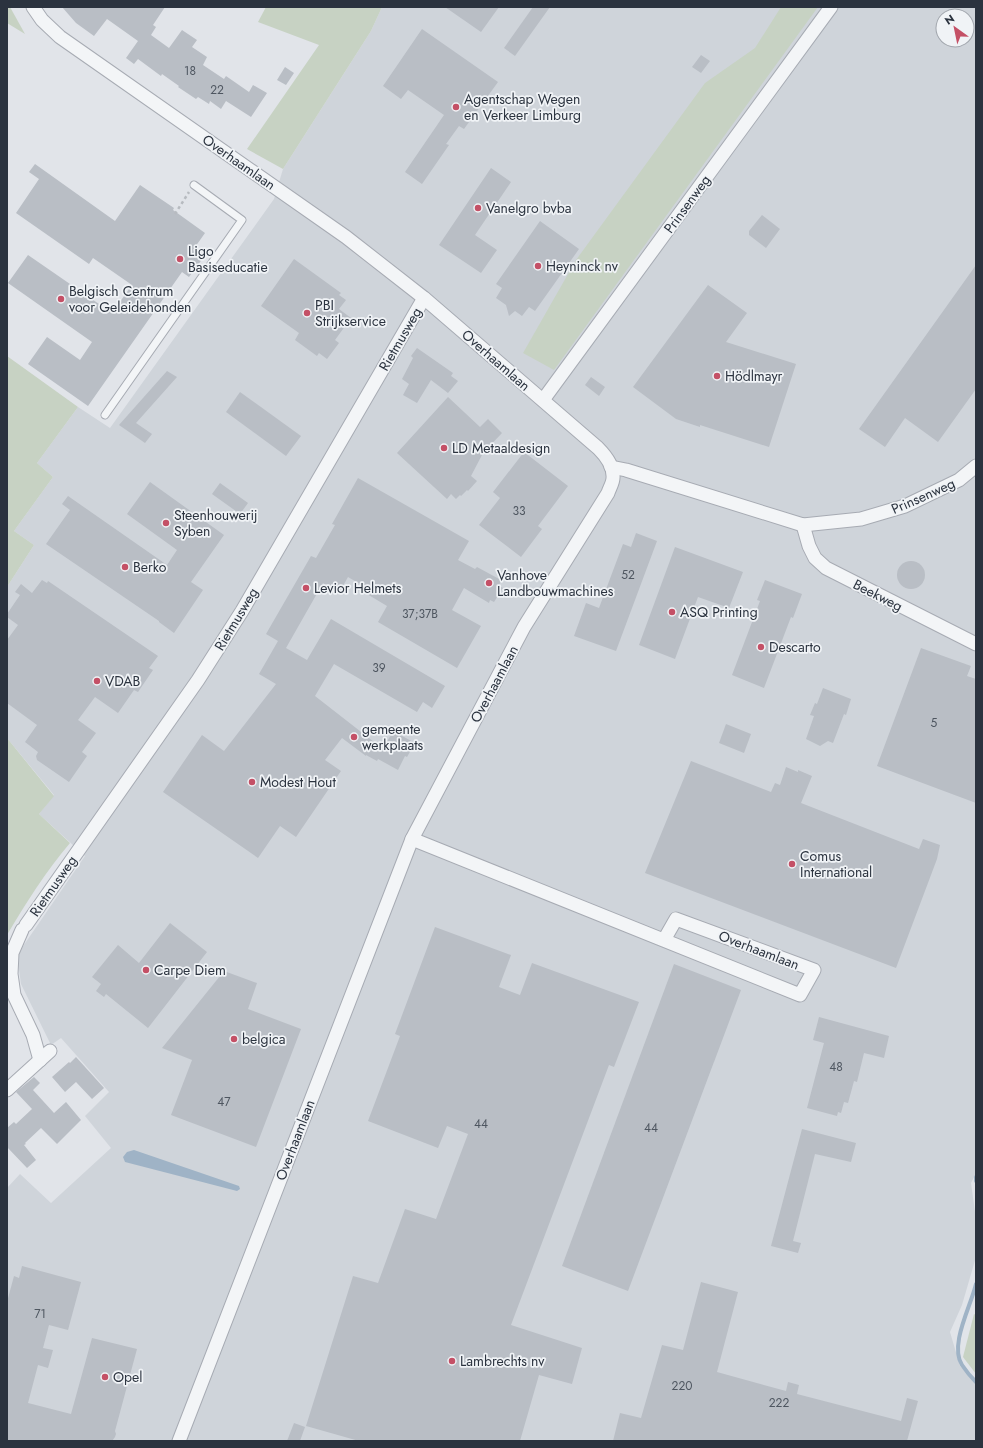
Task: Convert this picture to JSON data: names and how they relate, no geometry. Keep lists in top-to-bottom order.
{
  "streets": {
    "street": [
      "Overhaamlaan",
      "Prinsenweg",
      "Rietmusweg",
      "Beekweg"
    ]
  },
  "crossings": [
    ["Overhaamlaan", "Prinsenweg"],
    ["Overhaamlaan", "Rietmusweg"],
    ["Prinsenweg", "Beekweg"]
  ],
  "places": [
    "Agentschap Wegen en Verkeer Limburg",
    "Vanelgro bvba",
    "Ligo Basiseducatie",
    "Heyninck nv",
    "Belgisch Centrum voor Geleidehonden",
    "PBI Strijkservice",
    "Hödlmayr",
    "LD Metaaldesign",
    "Steenhouwerij Syben",
    "Berko",
    "Vanhove Landbouwmachines",
    "Levior Helmets",
    "ASQ Printing",
    "Descarto",
    "VDAB",
    "gemeente werkplaats",
    "Modest Hout",
    "Comus International",
    "Carpe Diem",
    "belgica",
    "Lambrechts nv",
    "Opel"
  ],
  "house_numbers": [
    "18",
    "22",
    "33",
    "52",
    "37;37B",
    "39",
    "5",
    "48",
    "47",
    "44",
    "44",
    "71",
    "220",
    "222"
  ],
  "north": "top left"
}
